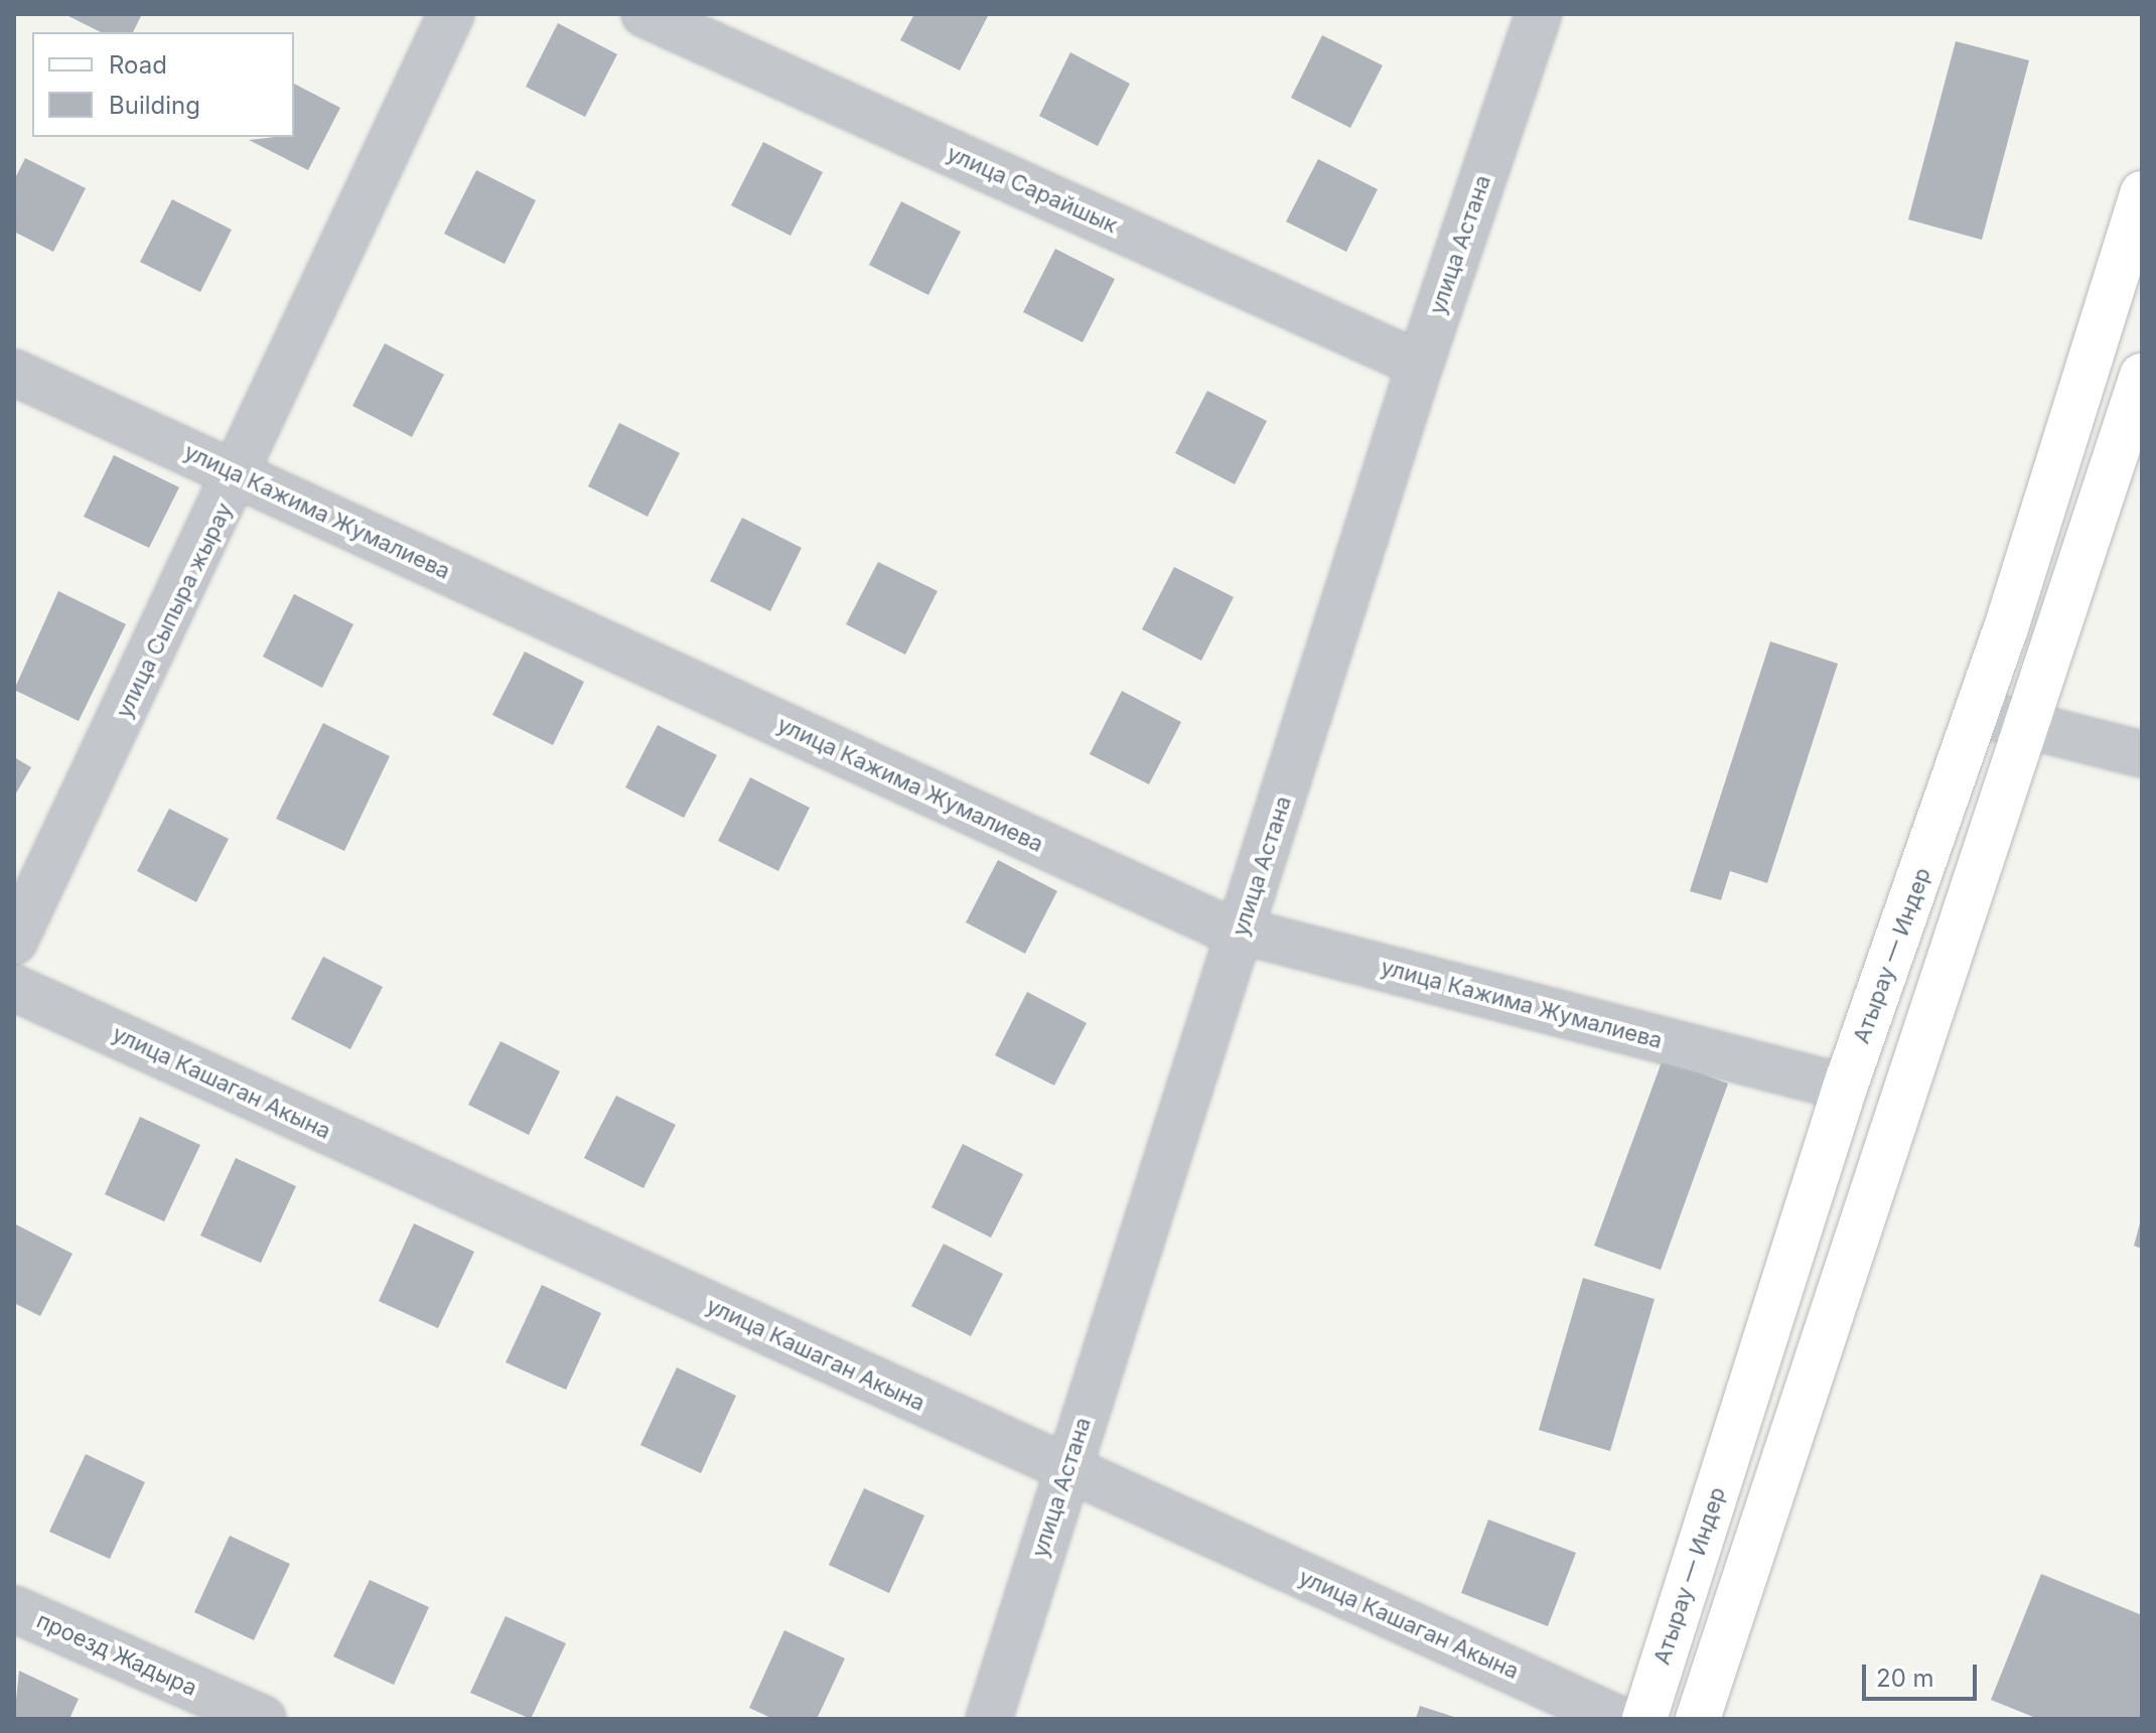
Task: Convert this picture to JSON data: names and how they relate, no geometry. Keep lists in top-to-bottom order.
{
  "streets": {
    "main road": ["Атырау — Индер"],
    "street": [
      "улица Сарайшык",
      "улица Астана",
      "улица Кажима Жумалиева",
      "улица Сыпыра жырау",
      "улица Кашаган Акына",
      "проезд Жадыра"
    ]
  },
  "crossings": [
    ["улица Сарайшык", "улица Астана"],
    ["улица Астана", "улица Кажима Жумалиева"],
    ["улица Астана", "улица Кашаган Акына"],
    ["улица Кажима Жумалиева", "улица Сыпыра жырау"],
    ["улица Кажима Жумалиева", "Атырау — Индер"]
  ],
  "legend": ["Road", "Building"],
  "scale_bar": "20 m"
}
